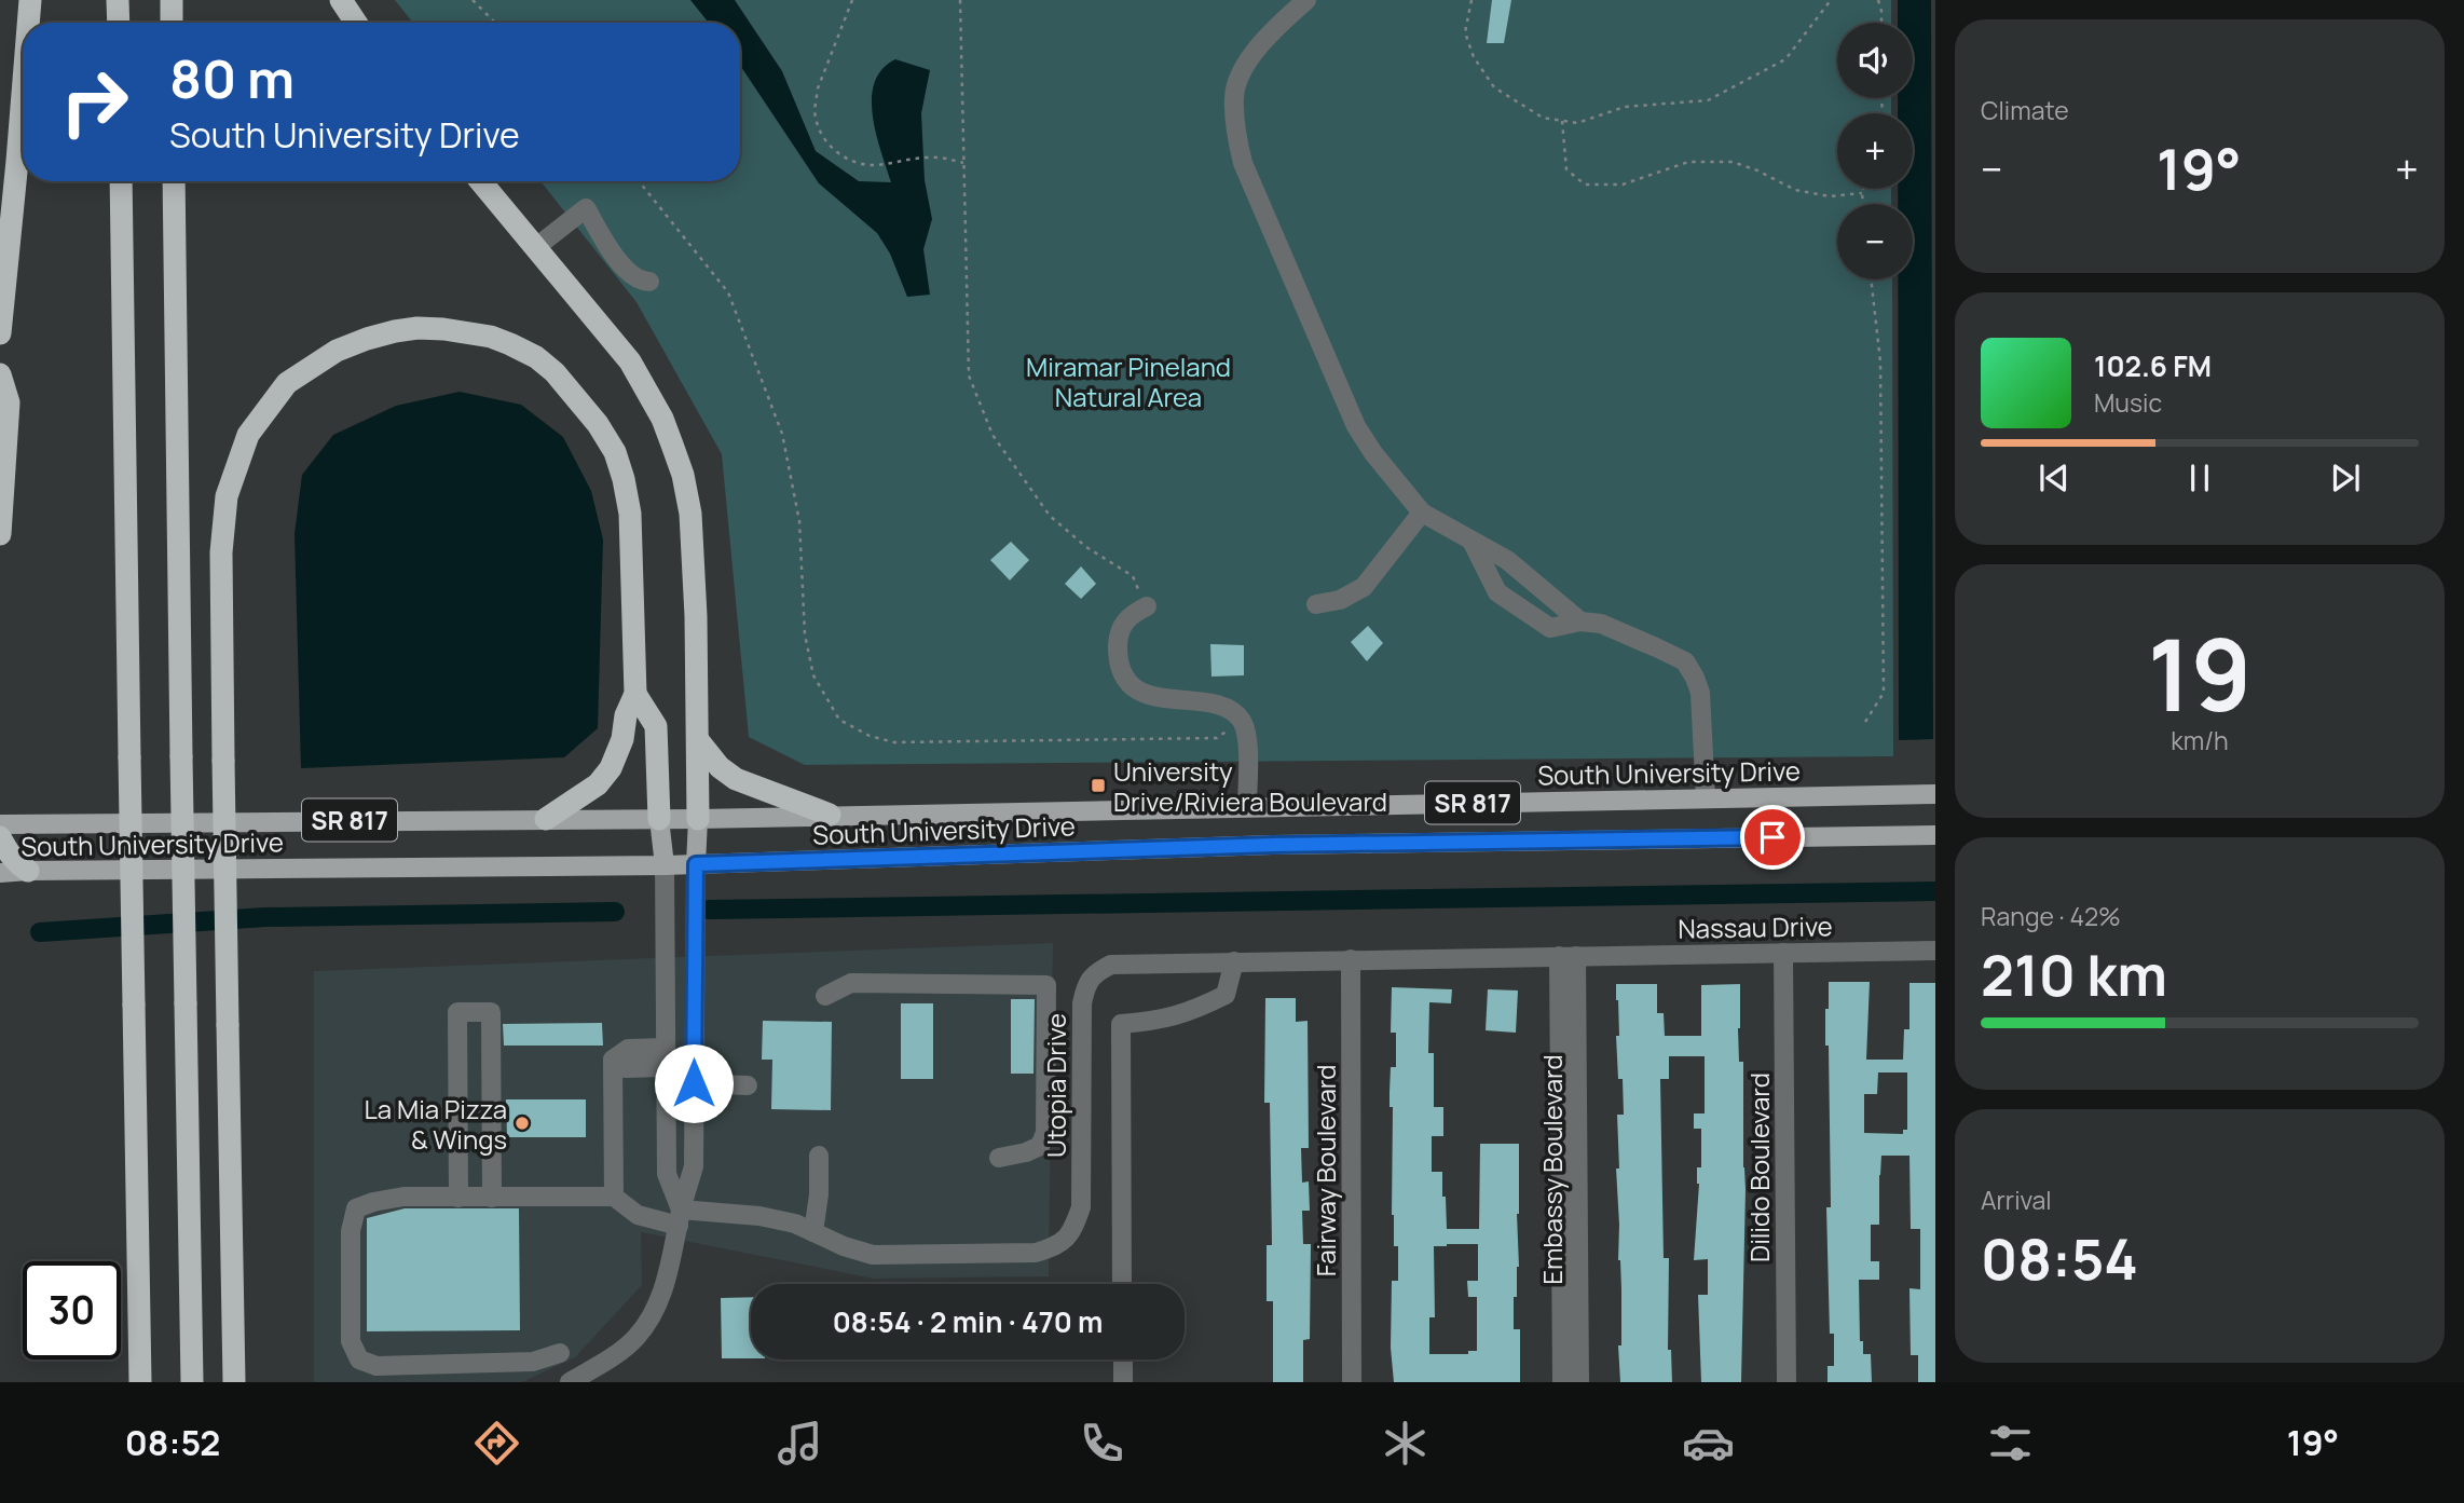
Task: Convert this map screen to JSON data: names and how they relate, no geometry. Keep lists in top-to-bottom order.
{
  "streets": {
    "main road": ["South University Drive", "SR 817"],
    "street": [
      "Nassau Drive",
      "Utopia Drive",
      "Dilido Boulevard",
      "Embassy Boulevard",
      "Fairway Boulevard"
    ]
  },
  "crossings": [
    ["Nassau Drive", "Utopia Drive"],
    ["Nassau Drive", "Dilido Boulevard"],
    ["Nassau Drive", "Embassy Boulevard"],
    ["Utopia Drive", "Embassy Boulevard"],
    ["Utopia Drive", "Fairway Boulevard"]
  ],
  "parks": ["Miramar Pineland Natural Area"],
  "places": {
    "transit": ["University Drive/Riviera Boulevard"],
    "other": ["La Mia Pizza & Wings"]
  },
  "page": {
    "tile": [
      "Climate",
      ["19", "km/h"],
      ["Range · 42%", "210 km"],
      ["Arrival", "08:54"]
    ],
    "map_buttons": ["+", "−"],
    "turn": ["80 m", "South University Drive"],
    "heat": ["−", "19°", "+"],
    "song": ["102.6 FM", "Music"],
    "limit": "30",
    "trip": "08:54 · 2 min · 470 m",
    "tabs": ["08:52", "19°"]
  }
}
